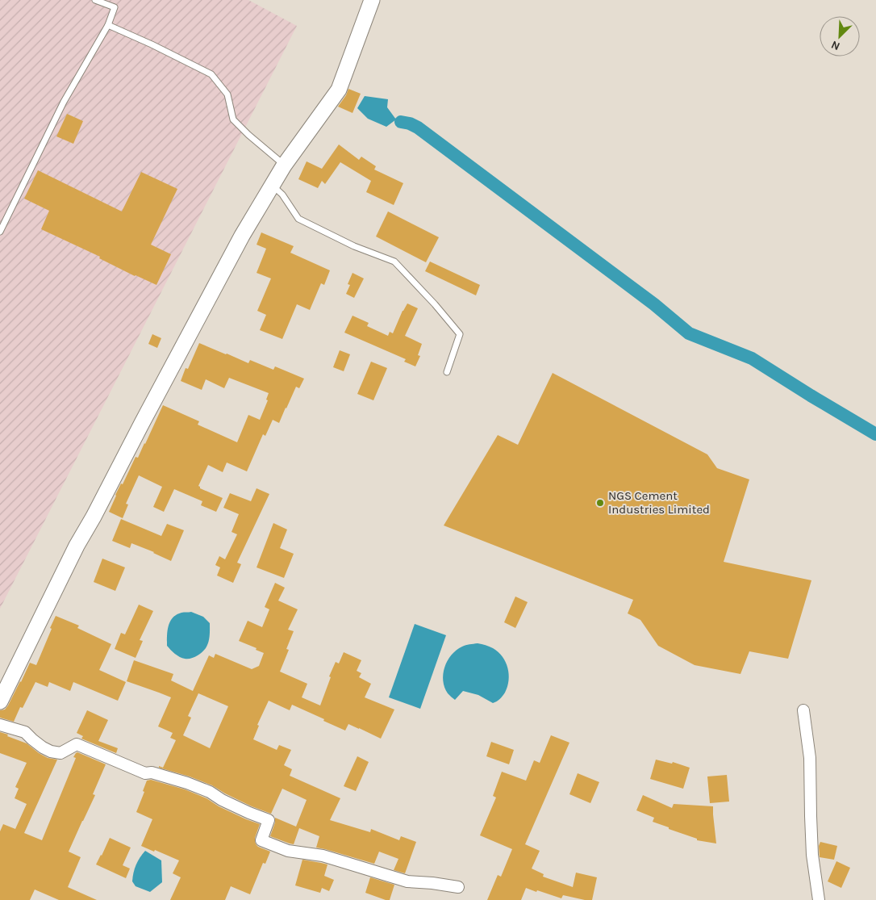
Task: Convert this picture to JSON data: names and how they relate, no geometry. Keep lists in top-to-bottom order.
{
  "places": ["NGS Cement Industries Limited"],
  "north": "bottom left"
}
